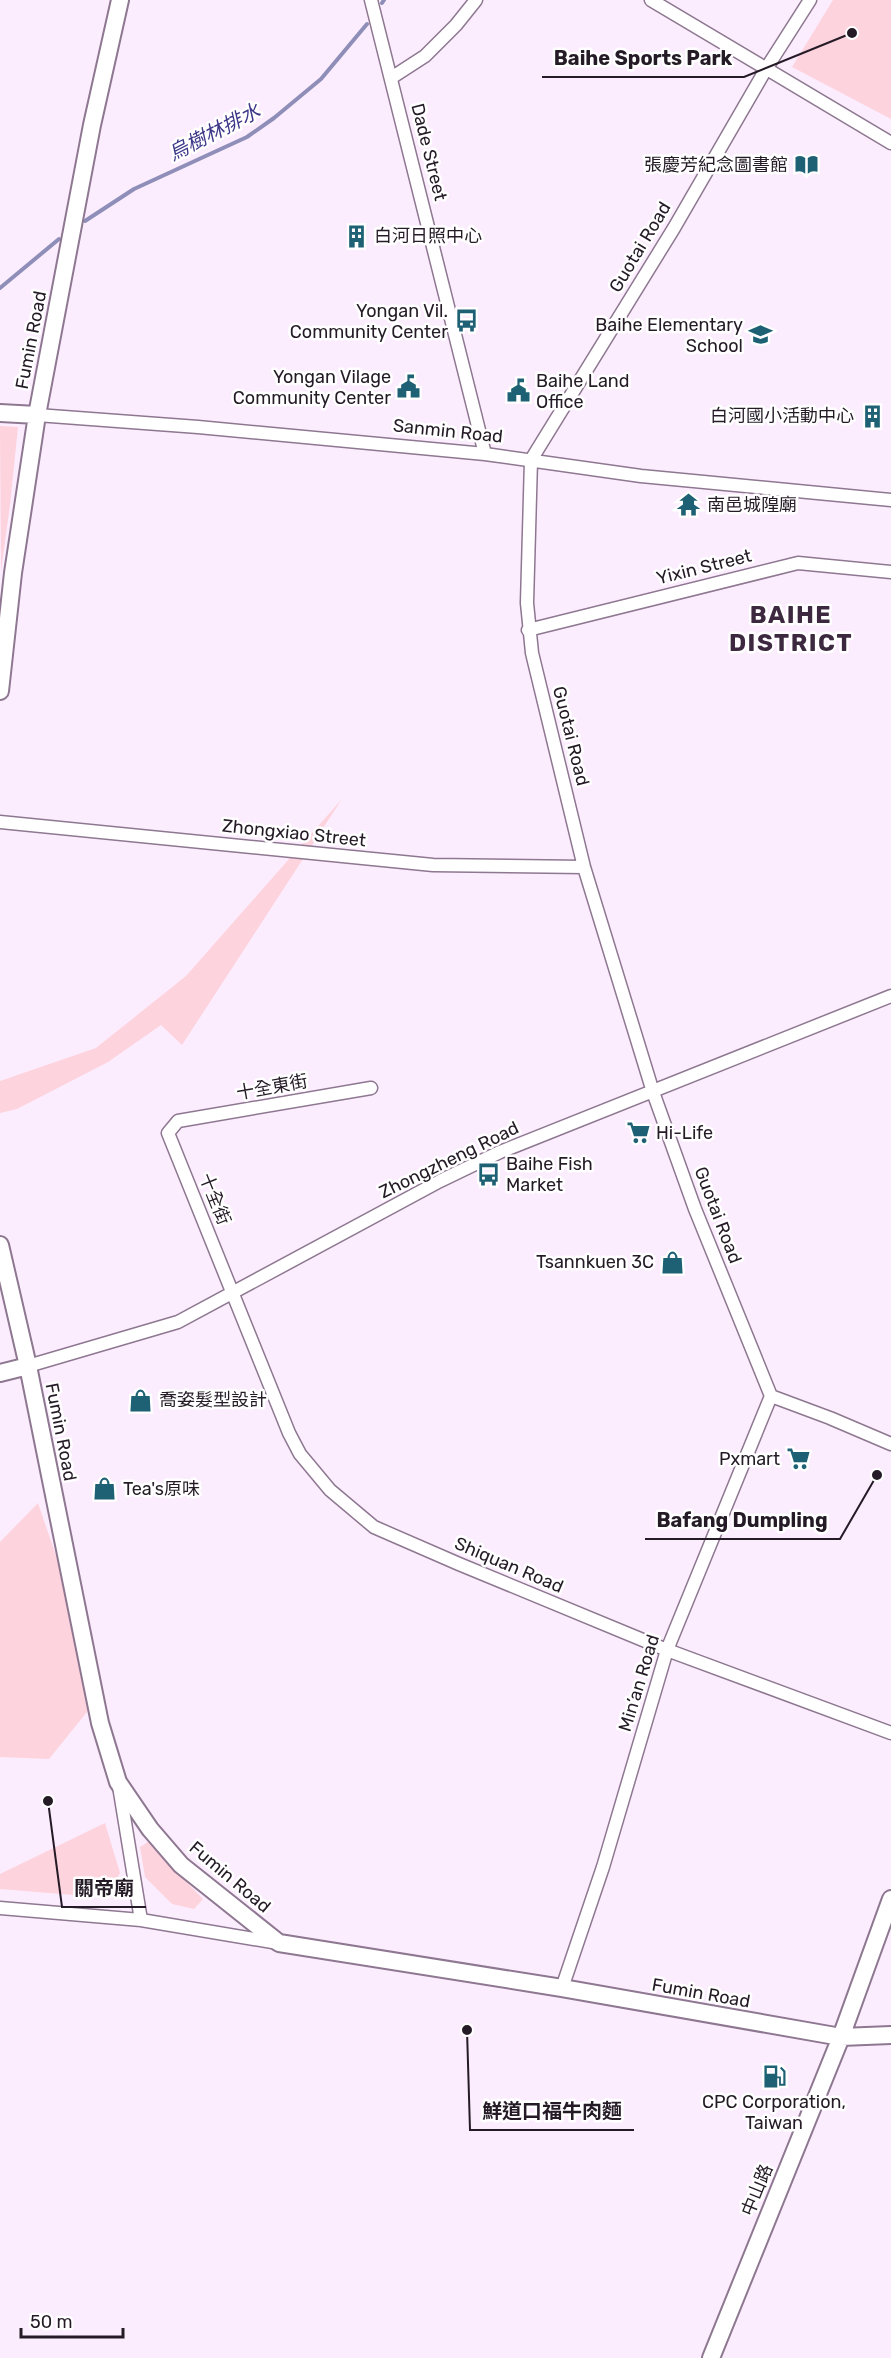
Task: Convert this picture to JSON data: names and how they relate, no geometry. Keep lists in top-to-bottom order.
{
  "streets": {
    "main road": ["Fumin Road", "Sanmin Road", "中山路"],
    "street": [
      "Dade Street",
      "Guotai Road",
      "Yixin Street",
      "Zhongxiao Street",
      "十全東街",
      "Zhongzheng Road",
      "十全街",
      "Shiquan Road",
      "Min’an Road"
    ]
  },
  "crossings": [
    ["Dade Street", "Sanmin Road"],
    ["Guotai Road", "Sanmin Road"],
    ["Guotai Road", "Yixin Street"],
    ["Guotai Road", "Zhongxiao Street"],
    ["Guotai Road", "Zhongzheng Road"],
    ["Guotai Road", "Min’an Road"],
    ["Fumin Road", "Sanmin Road"],
    ["Fumin Road", "Zhongzheng Road"],
    ["Fumin Road", "Min’an Road"],
    ["Fumin Road", "中山路"],
    ["十全東街", "十全街"],
    ["Zhongzheng Road", "十全街"],
    ["Zhongzheng Road", "Shiquan Road"],
    ["十全街", "Shiquan Road"],
    ["Shiquan Road", "Min’an Road"]
  ],
  "districts": ["BAIHE DISTRICT"],
  "water": ["烏樹林排水"],
  "places": {
    "other": [
      "Baihe Sports Park",
      "Bafang Dumpling",
      "關帝廟",
      "鮮道口福牛肉麵"
    ],
    "library": ["張慶芳紀念圖書館"],
    "building": ["白河日照中心", "白河國小活動中心"],
    "bus stop": ["Yongan Vil. Community Center", "Baihe Fish Market"],
    "school or university": ["Baihe Elementary School"],
    "public building": ["Yongan Vilage Community Center", "Baihe Land Office"],
    "temple": ["南邑城隍廟"],
    "supermarket": ["Hi-Life", "Pxmart"],
    "shop": ["Tsannkuen 3C", "喬姿髮型設計", "Tea's原味"],
    "fuel station": ["CPC Corporation, Taiwan"]
  },
  "scale_bar": "50 m"
}
